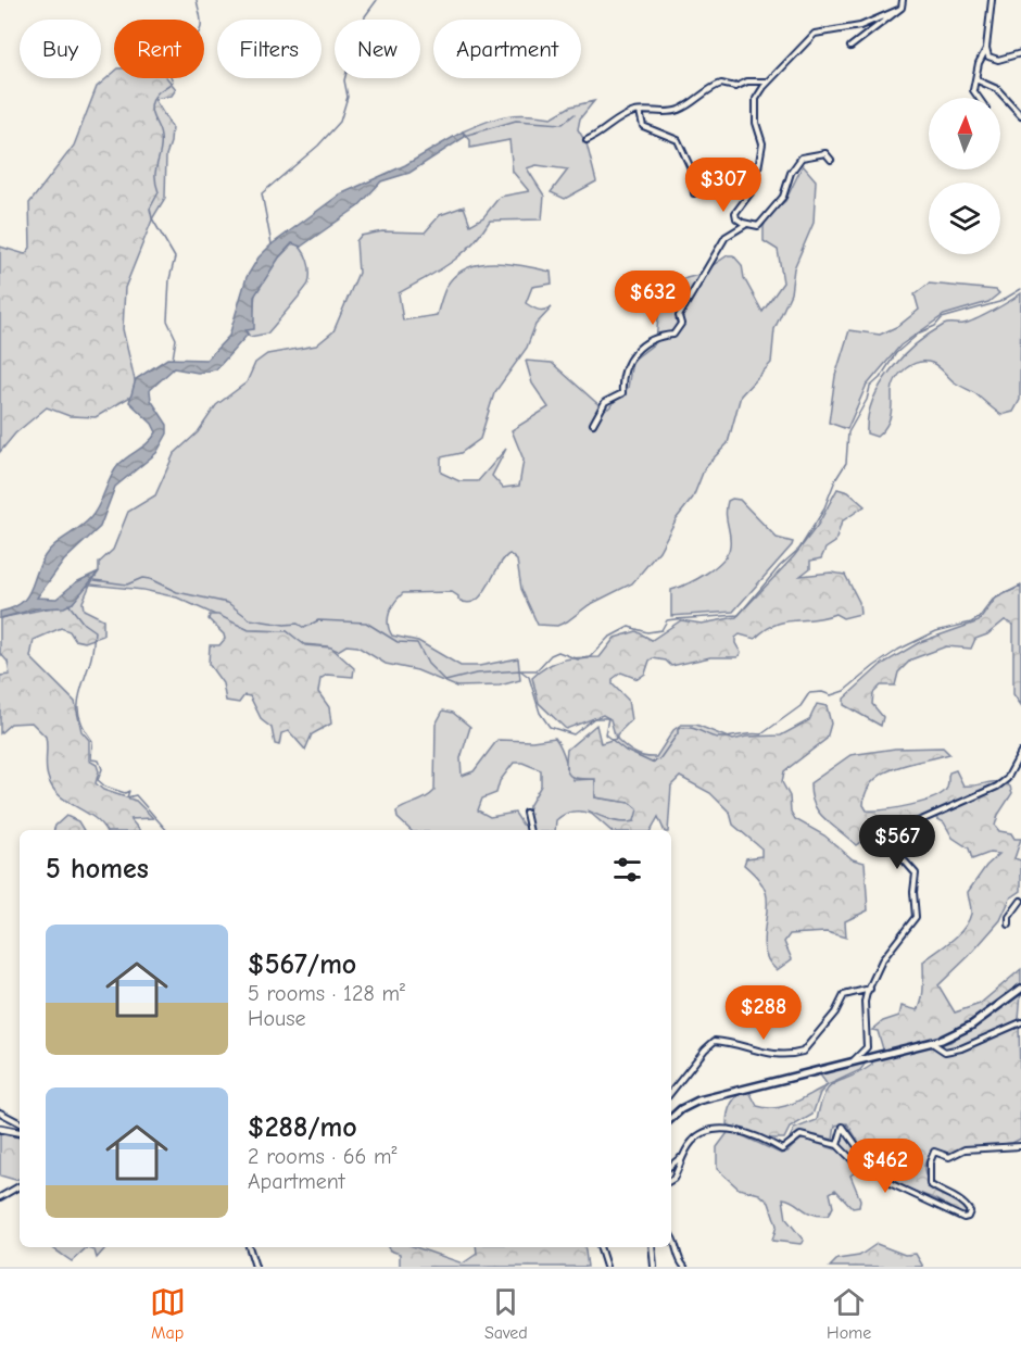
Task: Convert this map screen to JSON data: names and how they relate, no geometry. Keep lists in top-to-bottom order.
{
  "north": "top",
  "page": {
    "chip": [
      "Buy",
      "Rent",
      "Filters",
      "New",
      "Apartment"
    ],
    "price": [
      "$307",
      "$632",
      "$567",
      "$288",
      "$462"
    ],
    "heading": "5 homes",
    "list": [
      {
        "name": "$567/mo",
        "note": "5 rooms · 128 m² · House"
      },
      {
        "name": "$288/mo",
        "note": "2 rooms · 66 m² · Apartment"
      }
    ],
    "tabs": ["Map", "Saved", "Home"]
  }
}
